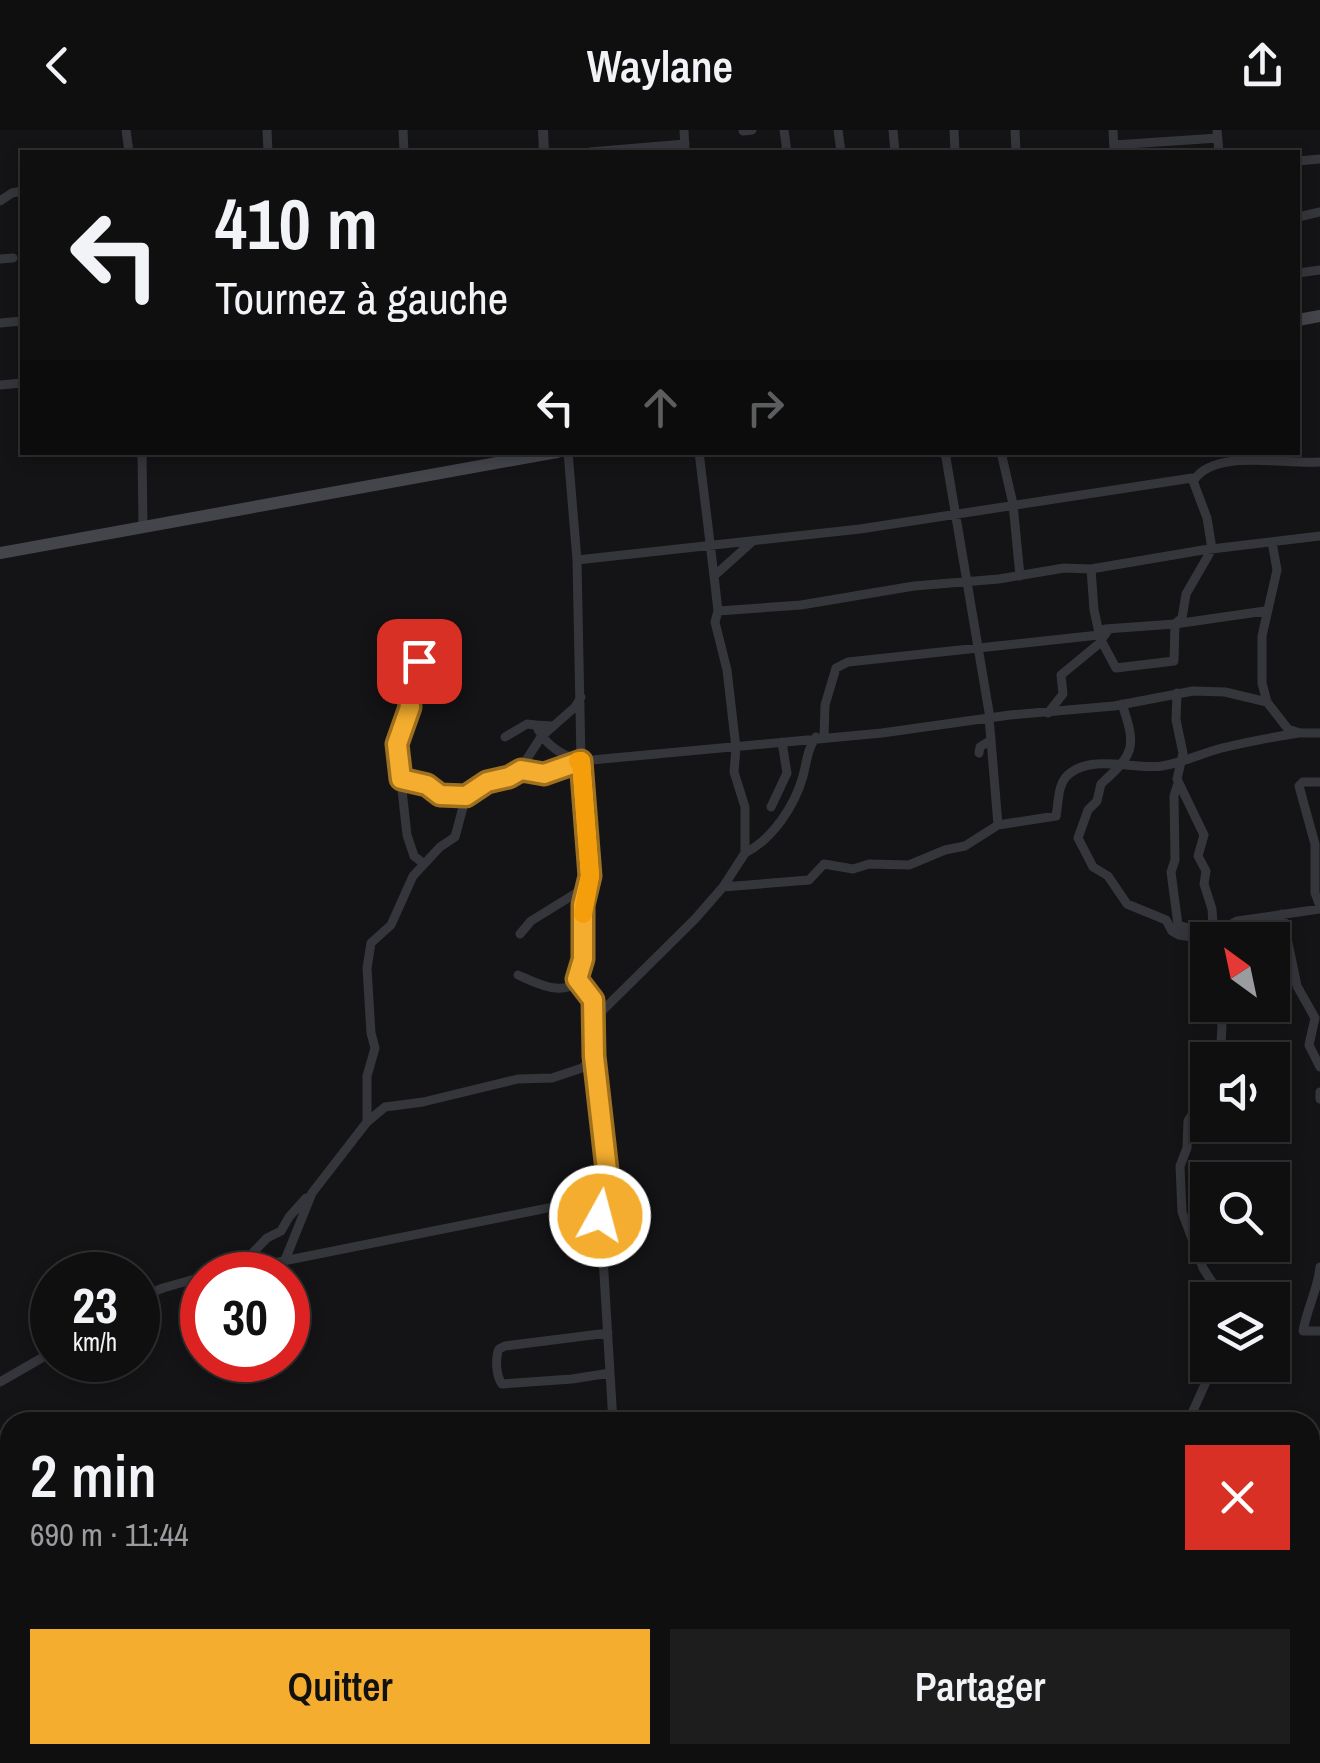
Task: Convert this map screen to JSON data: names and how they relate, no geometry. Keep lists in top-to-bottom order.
{
  "north": "top left",
  "page": {
    "header": "Waylane",
    "turn": ["410 m", "Tournez à gauche"],
    "speed": "23 km/h",
    "limit": "30",
    "heading": ["2 min", "690 m · 11:44"],
    "buttons": ["Quitter", "Partager"]
  }
}
